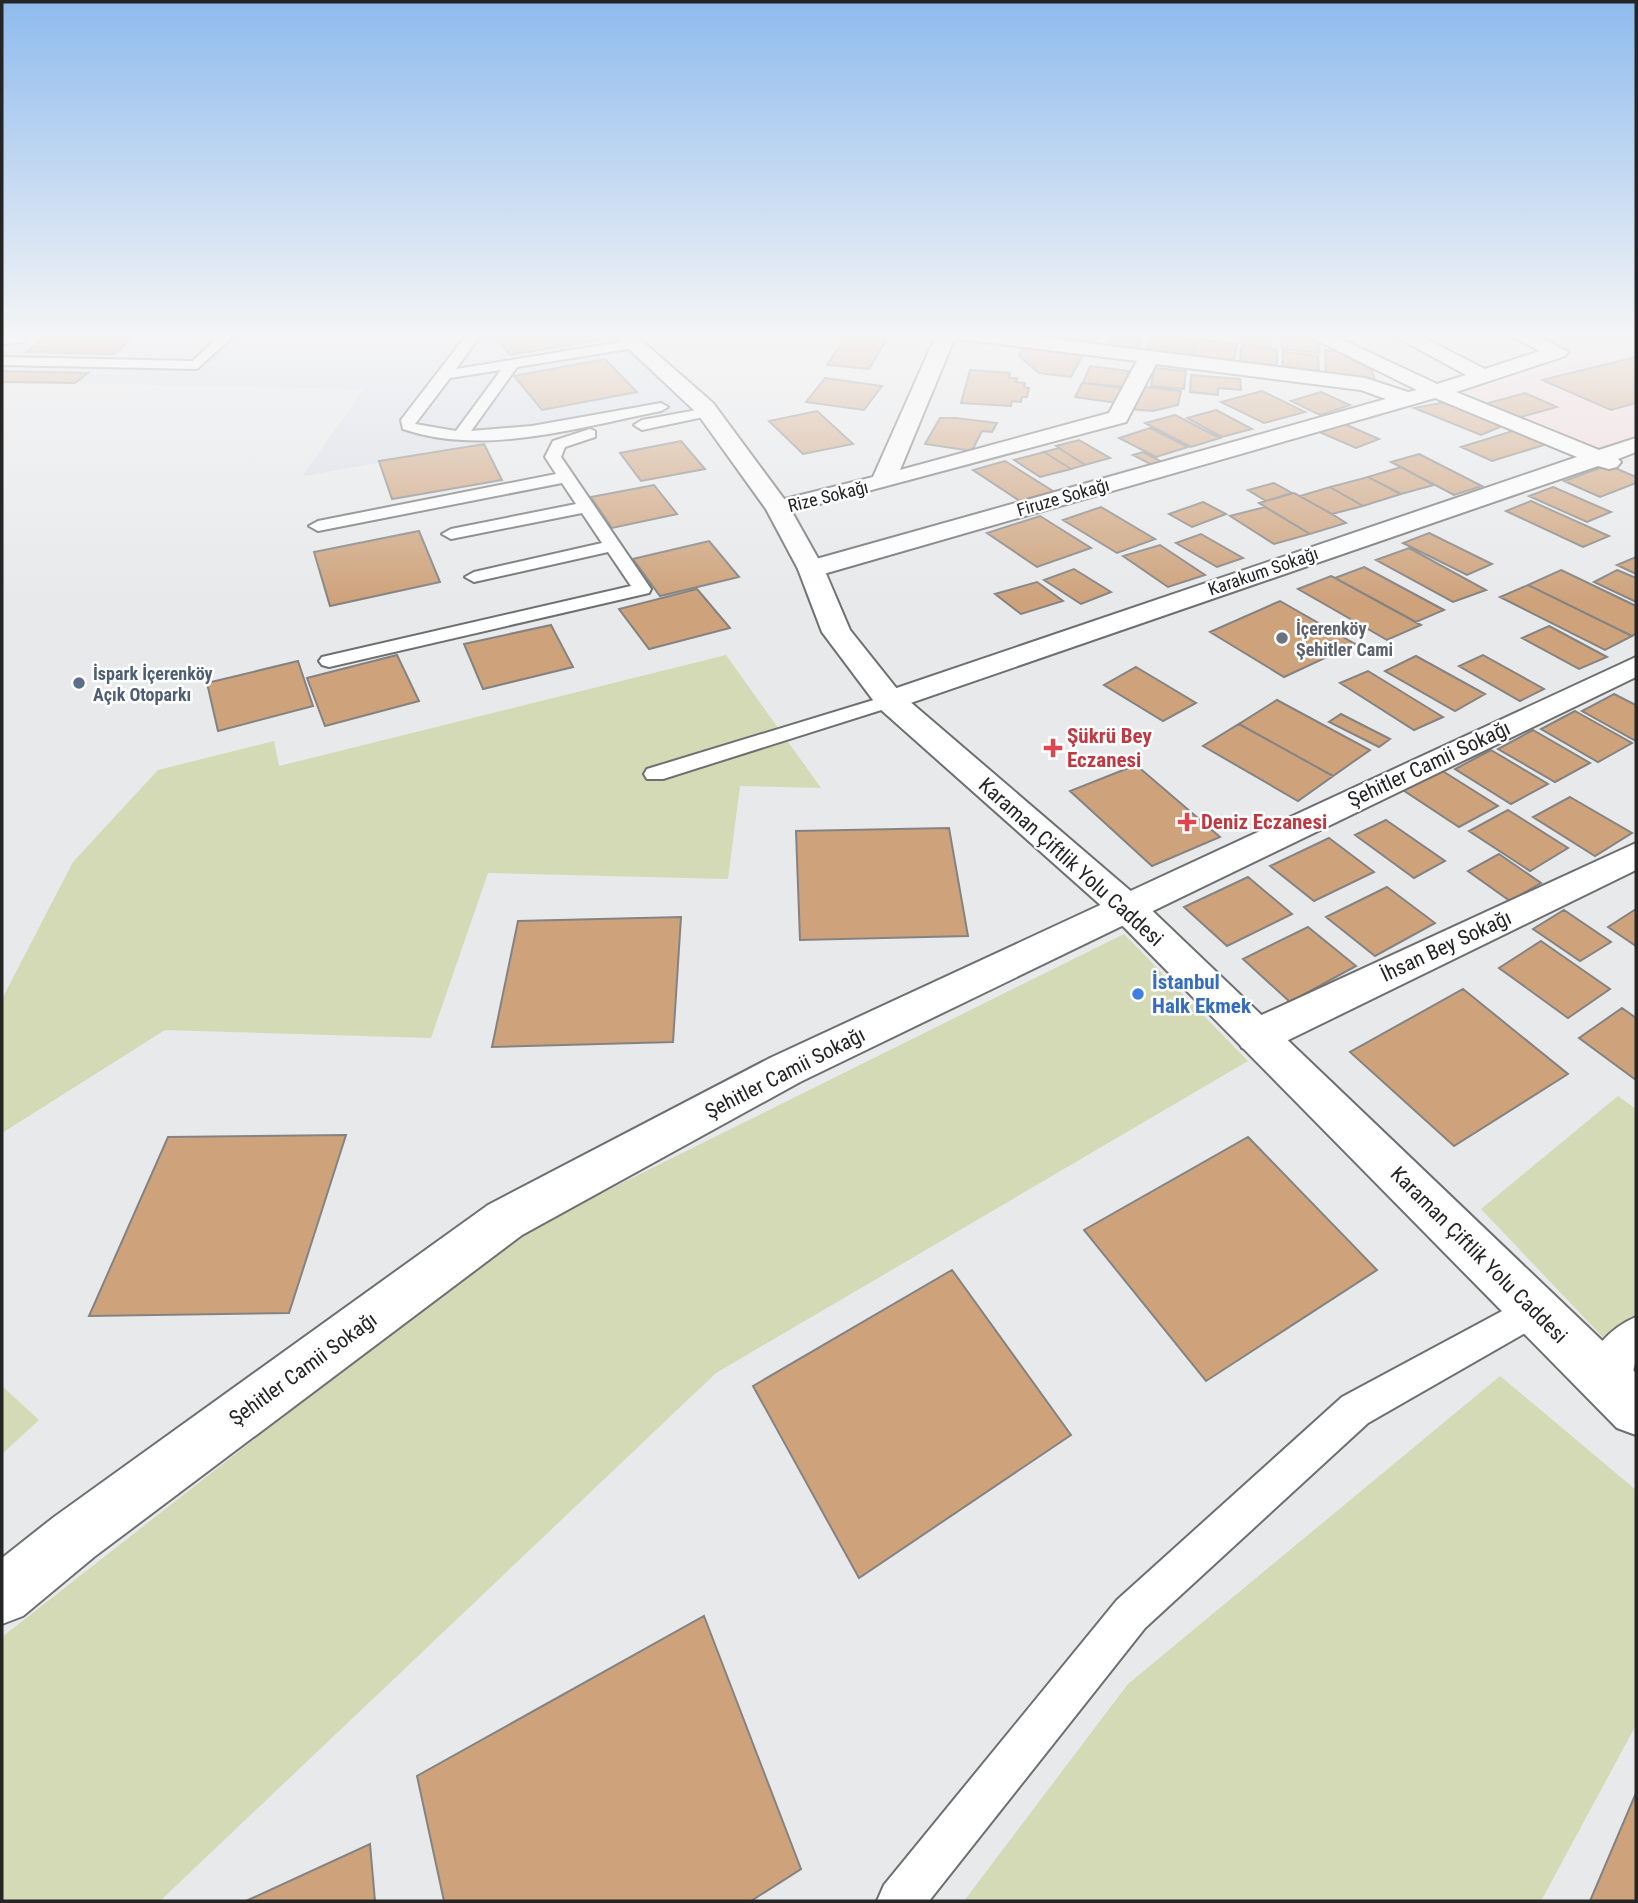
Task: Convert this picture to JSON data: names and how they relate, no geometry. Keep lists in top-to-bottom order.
{
  "streets": {
    "street": [
      "Rize Sokağı",
      "Firuze Sokağı",
      "Karakum Sokağı",
      "Şehitler Camii Sokağı",
      "Karaman Çiftlik Yolu Caddesi",
      "İhsan Bey Sokağı"
    ]
  },
  "crossings": [
    ["Rize Sokağı", "Karaman Çiftlik Yolu Caddesi"],
    ["Firuze Sokağı", "Karaman Çiftlik Yolu Caddesi"],
    ["Karakum Sokağı", "Karaman Çiftlik Yolu Caddesi"],
    ["Şehitler Camii Sokağı", "Karaman Çiftlik Yolu Caddesi"],
    ["Karaman Çiftlik Yolu Caddesi", "İhsan Bey Sokağı"]
  ],
  "places": {
    "other": ["İçerenköy Şehitler Cami", "İspark İçerenköy Açık Otoparkı", "İstanbul Halk Ekmek"],
    "health": ["Şükrü Bey Eczanesi", "Deniz Eczanesi"]
  }
}
